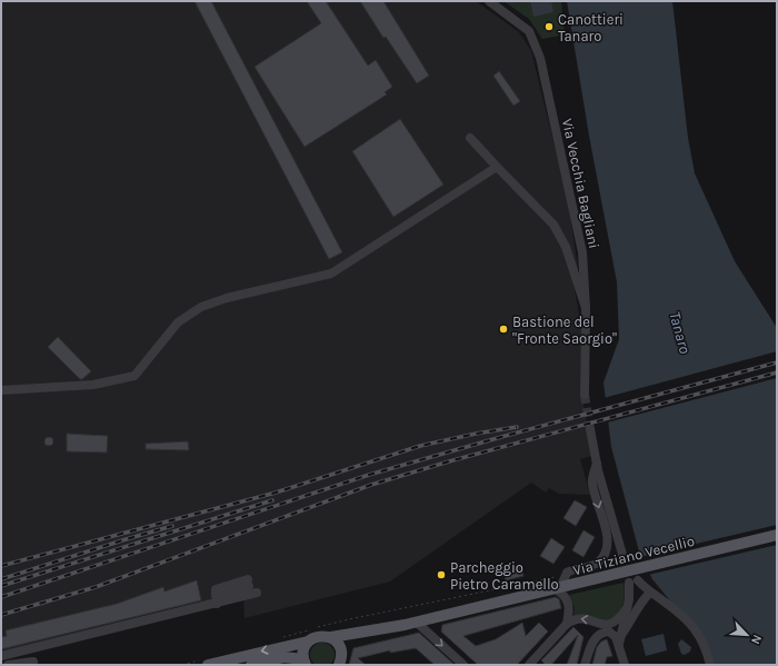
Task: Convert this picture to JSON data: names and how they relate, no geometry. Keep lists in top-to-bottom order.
{
  "streets": {
    "main road": ["Via Tiziano Vecellio"],
    "street": ["Via Vecchia Bagliani"]
  },
  "water": ["Tanaro"],
  "places": ["Canottieri Tanaro", "Bastione del \"Fronte Saorgio\"", "Parcheggio Pietro Caramello"],
  "north": "bottom right"
}
